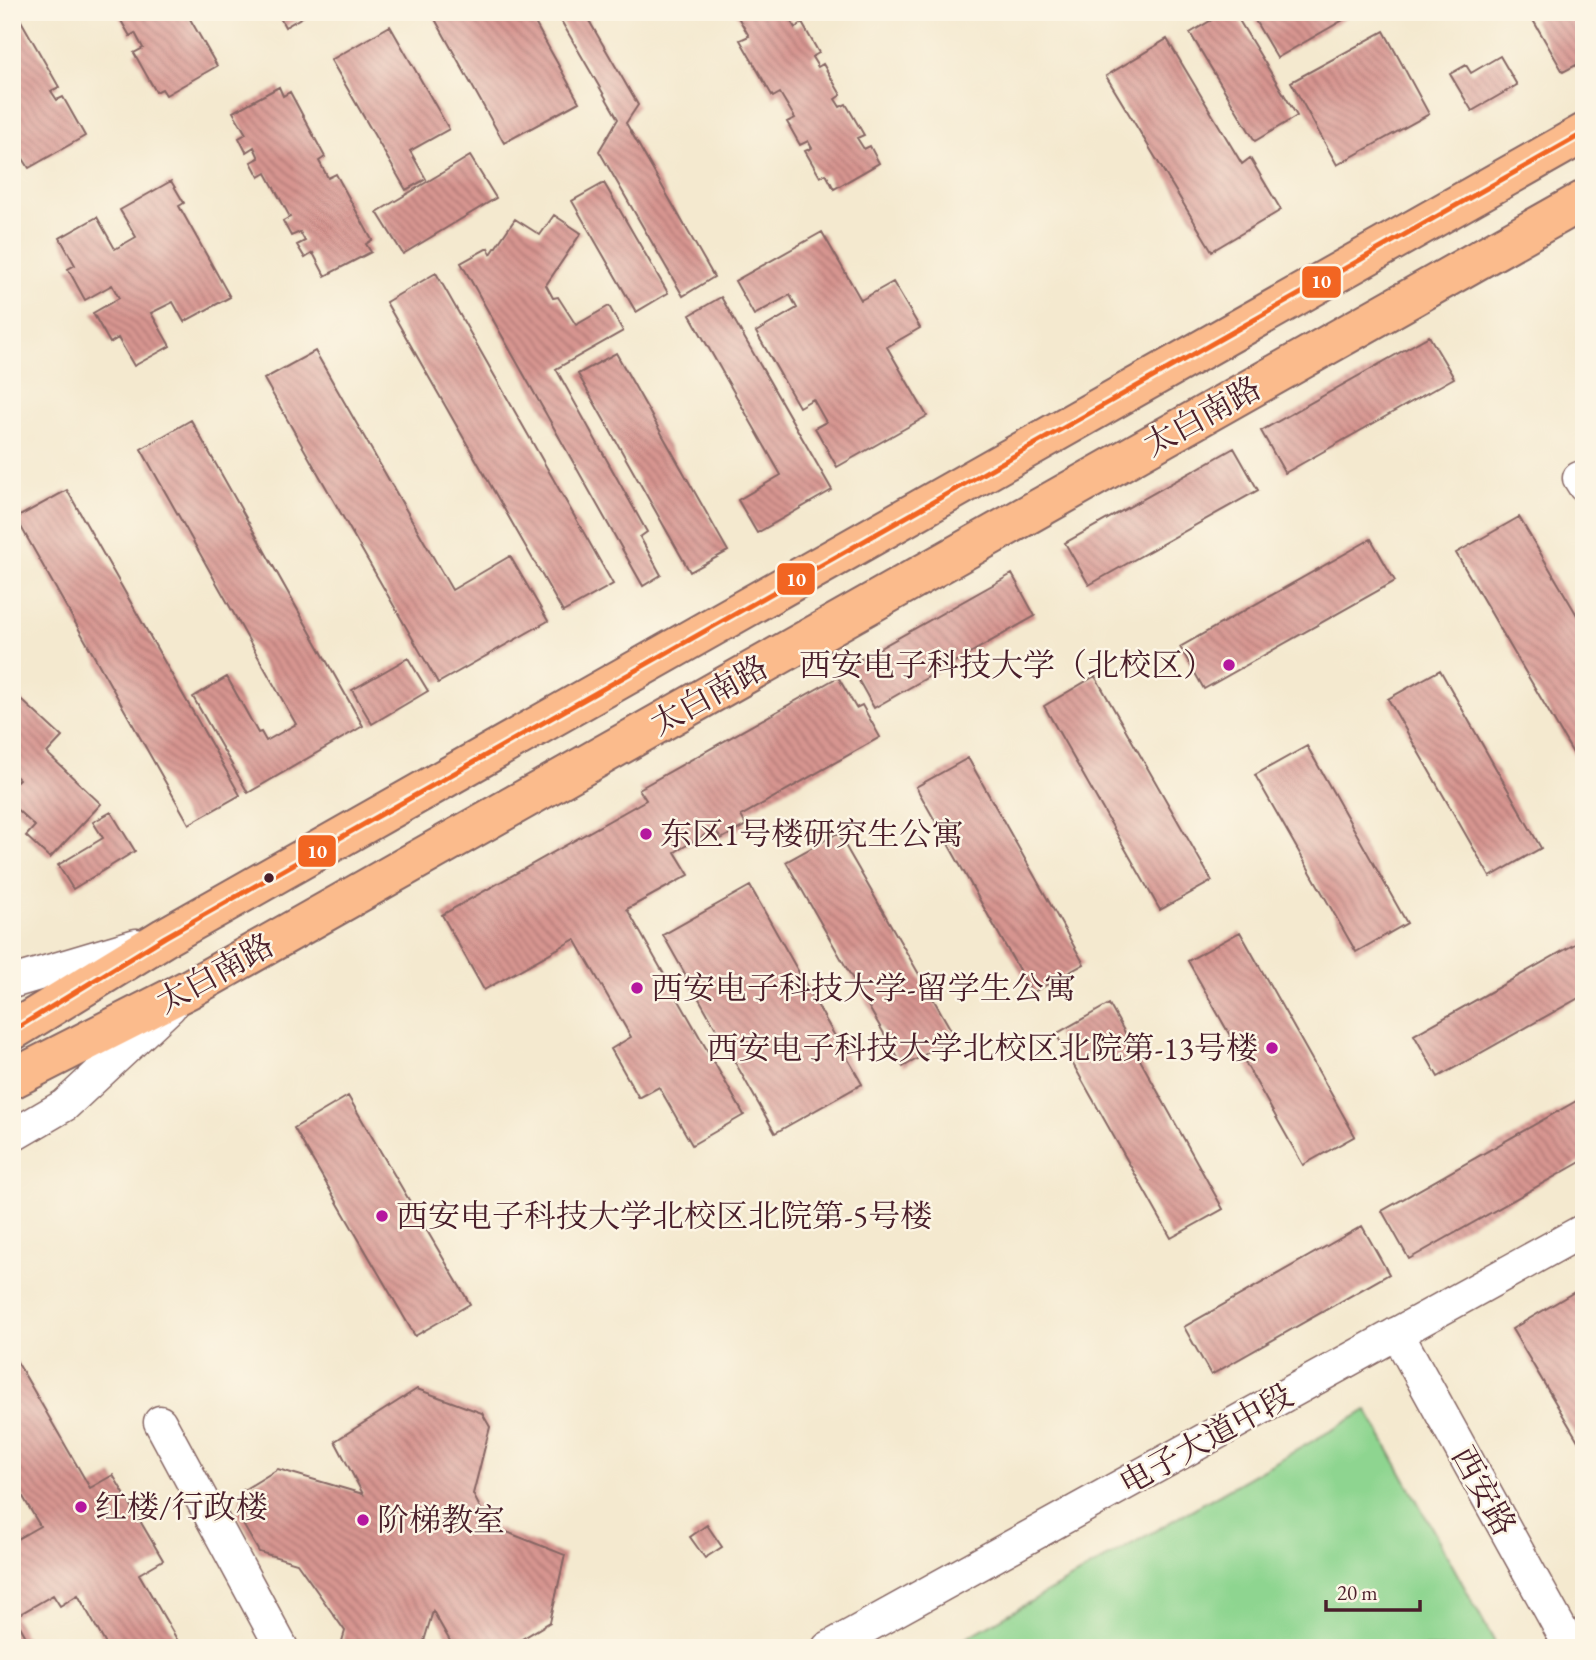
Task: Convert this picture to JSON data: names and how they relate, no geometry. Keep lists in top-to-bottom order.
{
  "streets": {
    "main road": ["太白南路"],
    "street": ["电子大道中段", "西安路"]
  },
  "crossings": [
    ["电子大道中段", "西安路"]
  ],
  "places": [
    "西安电子科技大学（北校区）",
    "东区1号楼研究生公寓",
    "西安电子科技大学-留学生公寓",
    "西安电子科技大学北校区北院第-13号楼",
    "西安电子科技大学北校区北院第-5号楼",
    "红楼/行政楼",
    "阶梯教室"
  ],
  "lines": ["transit line 10"],
  "scale_bar": "20 m"
}
